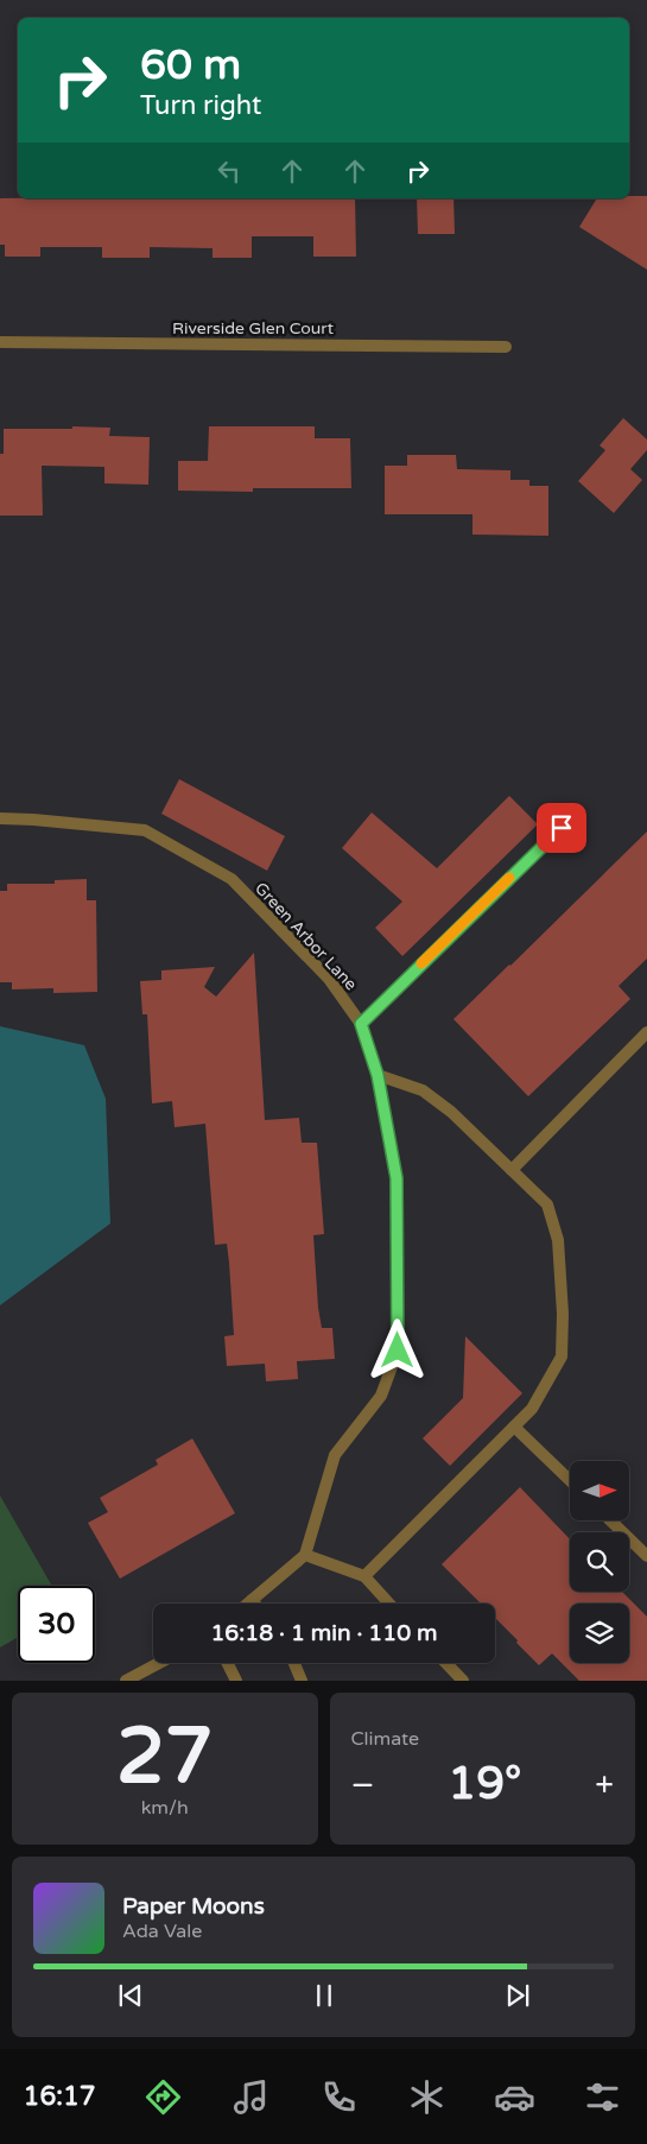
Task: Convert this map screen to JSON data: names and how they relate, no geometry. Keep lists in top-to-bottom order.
{
  "streets": {
    "street": ["Riverside Glen Court", "Green Arbor Lane"]
  },
  "north": "right",
  "page": {
    "turn": ["60 m", "Turn right"],
    "limit": "30",
    "trip": "16:18 · 1 min · 110 m",
    "tile": [
      ["27", "km/h"],
      "Climate"
    ],
    "heat": ["−", "19°", "+"],
    "song": ["Paper Moons", "Ada Vale"],
    "tabs": "16:17"
  }
}
